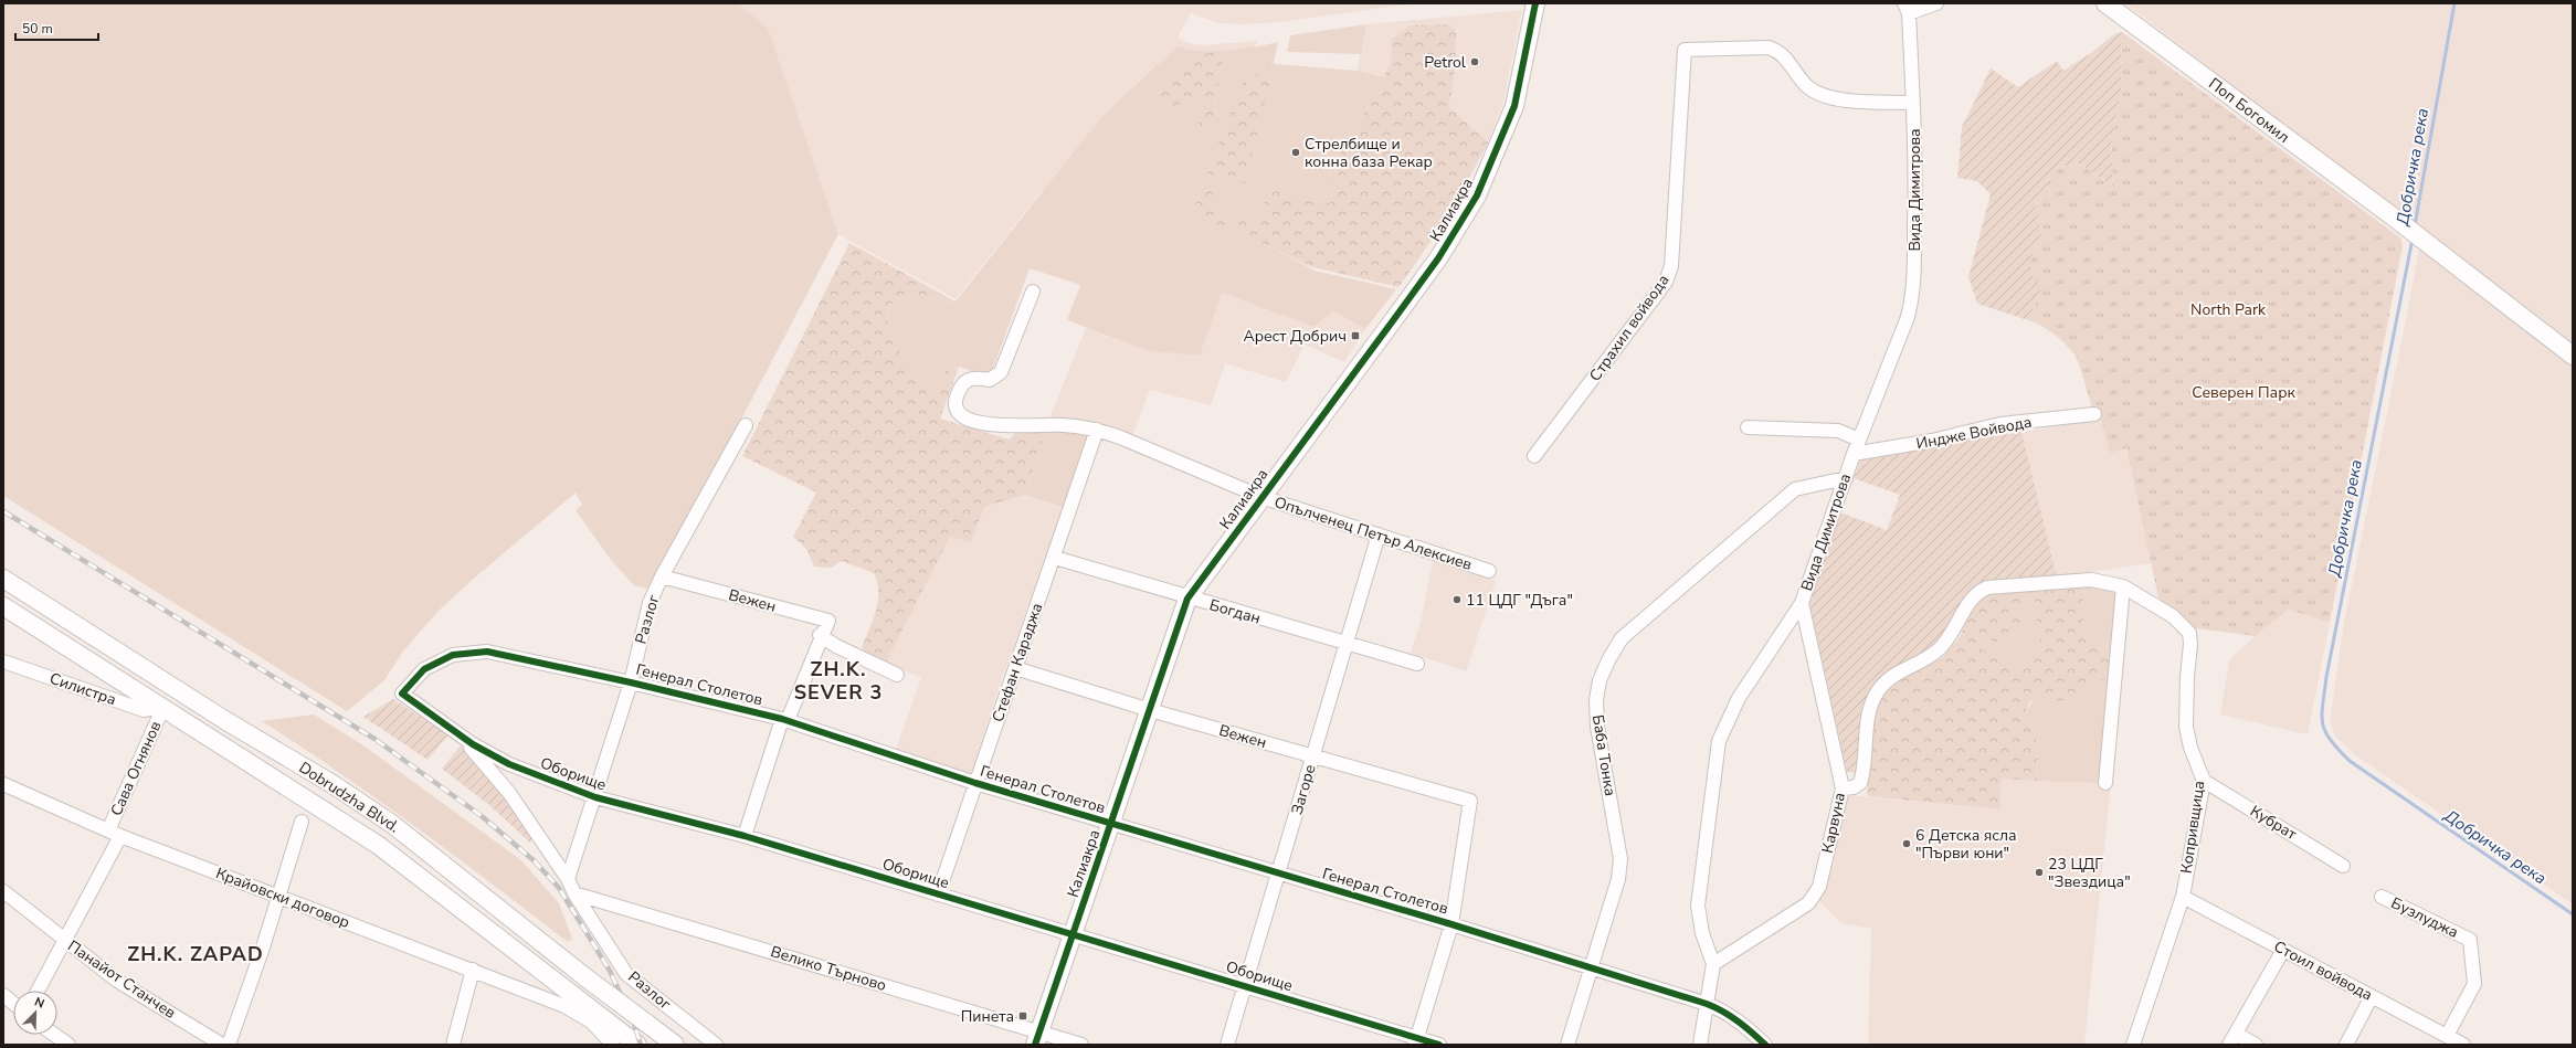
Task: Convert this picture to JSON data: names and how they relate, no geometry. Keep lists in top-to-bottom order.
{
  "streets": {
    "street": [
      "Поп Богомил",
      "Вида Димитрова",
      "Калиакра",
      "Страхил войвода",
      "Индже Войвода",
      "Опълченец Петър Алексиев",
      "Вежен",
      "Богдан",
      "Разлог",
      "Стефан Караджа",
      "Генерал Столетов",
      "Силистра",
      "Баба Тонка",
      "Сава Огнянов",
      "Оборище",
      "Загоре",
      "Dobrudzha Blvd.",
      "Карвуна",
      "Кубрат",
      "Копривщица",
      "Крайовски договор",
      "Бузлуджа",
      "Велико Търново",
      "Стоил войвода",
      "Панайот Станчев"
    ]
  },
  "crossings": [
    ["Вида Димитрова", "Страхил войвода"],
    ["Вида Димитрова", "Индже Войвода"],
    ["Вида Димитрова", "Генерал Столетов"],
    ["Вида Димитрова", "Баба Тонка"],
    ["Вида Димитрова", "Карвуна"],
    ["Калиакра", "Опълченец Петър Алексиев"],
    ["Калиакра", "Вежен"],
    ["Калиакра", "Богдан"],
    ["Калиакра", "Генерал Столетов"],
    ["Калиакра", "Оборище"],
    ["Калиакра", "Велико Търново"],
    ["Опълченец Петър Алексиев", "Стефан Караджа"],
    ["Опълченец Петър Алексиев", "Загоре"],
    ["Вежен", "Разлог"],
    ["Вежен", "Стефан Караджа"],
    ["Вежен", "Генерал Столетов"],
    ["Вежен", "Загоре"],
    ["Богдан", "Стефан Караджа"],
    ["Богдан", "Загоре"],
    ["Разлог", "Генерал Столетов"],
    ["Разлог", "Оборище"],
    ["Разлог", "Велико Търново"],
    ["Стефан Караджа", "Генерал Столетов"],
    ["Стефан Караджа", "Оборище"],
    ["Генерал Столетов", "Баба Тонка"],
    ["Генерал Столетов", "Оборище"],
    ["Генерал Столетов", "Загоре"],
    ["Силистра", "Сава Огнянов"],
    ["Силистра", "Dobrudzha Blvd."],
    ["Сава Огнянов", "Dobrudzha Blvd."],
    ["Сава Огнянов", "Крайовски договор"],
    ["Сава Огнянов", "Панайот Станчев"],
    ["Оборище", "Загоре"],
    ["Dobrudzha Blvd.", "Крайовски договор"],
    ["Карвуна", "Копривщица"],
    ["Кубрат", "Копривщица"],
    ["Копривщица", "Стоил войвода"],
    ["Бузлуджа", "Стоил войвода"]
  ],
  "districts": ["ZH.K. SEVER 3", "ZH.K. ZAPAD"],
  "water": ["Добричка река"],
  "parks": ["North Park", "Северен Парк"],
  "places": {
    "other": [
      "Petrol",
      "Стрелбище и конна база Рекар",
      "11 ЦДГ \"Дъга\"",
      "6 Детска ясла \"Първи юни\"",
      "23 ЦДГ \"Звездица\""
    ],
    "transit": ["Арест Добрич", "Пинета"]
  },
  "scale_bar": "50 m",
  "north": "top right"
}
